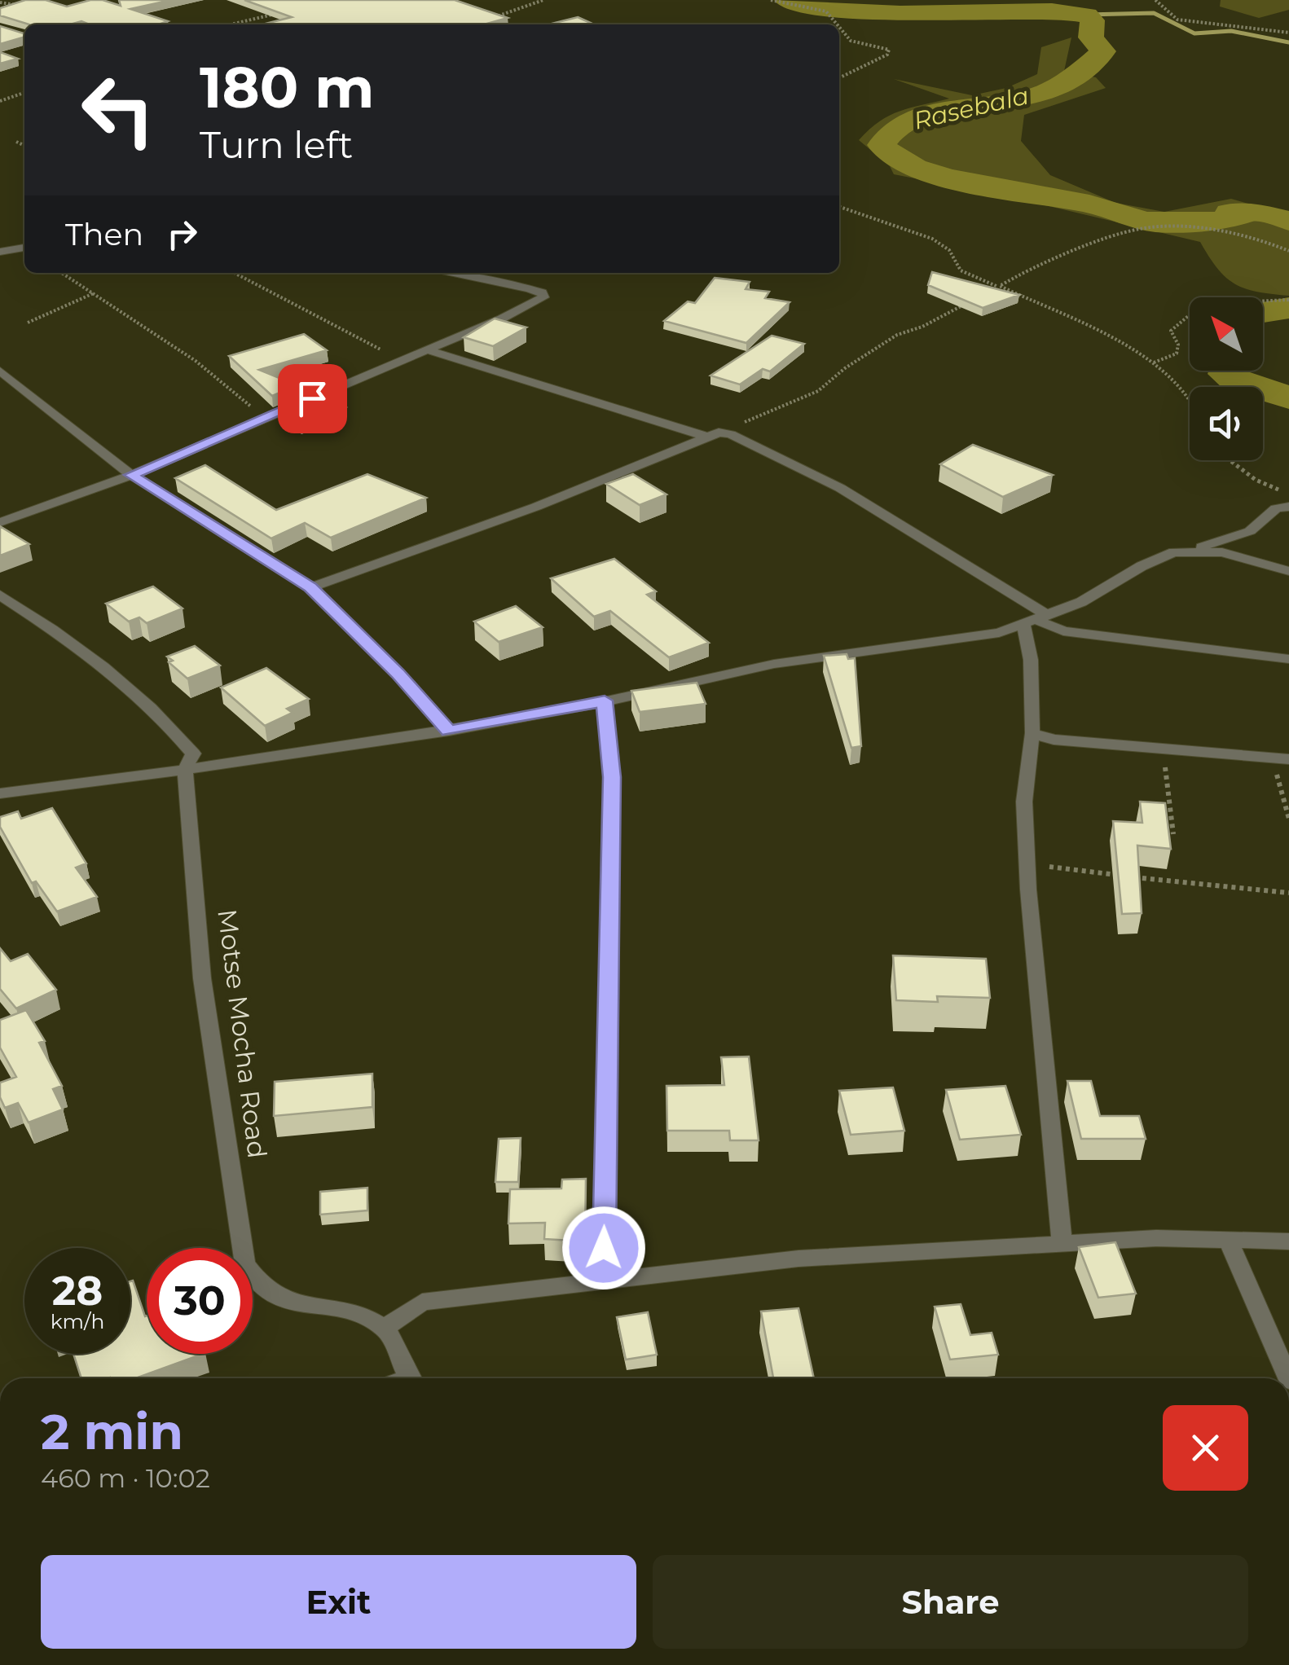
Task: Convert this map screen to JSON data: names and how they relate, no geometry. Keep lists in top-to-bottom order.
{
  "streets": {
    "street": ["Motse Mocha Road"]
  },
  "water": ["Rasebala"],
  "north": "top left",
  "page": {
    "turn": ["180 m", "Turn left"],
    "then": "Then",
    "speed": "28 km/h",
    "limit": "30",
    "heading": ["2 min", "460 m · 10:02"],
    "buttons": ["Exit", "Share"]
  }
}
